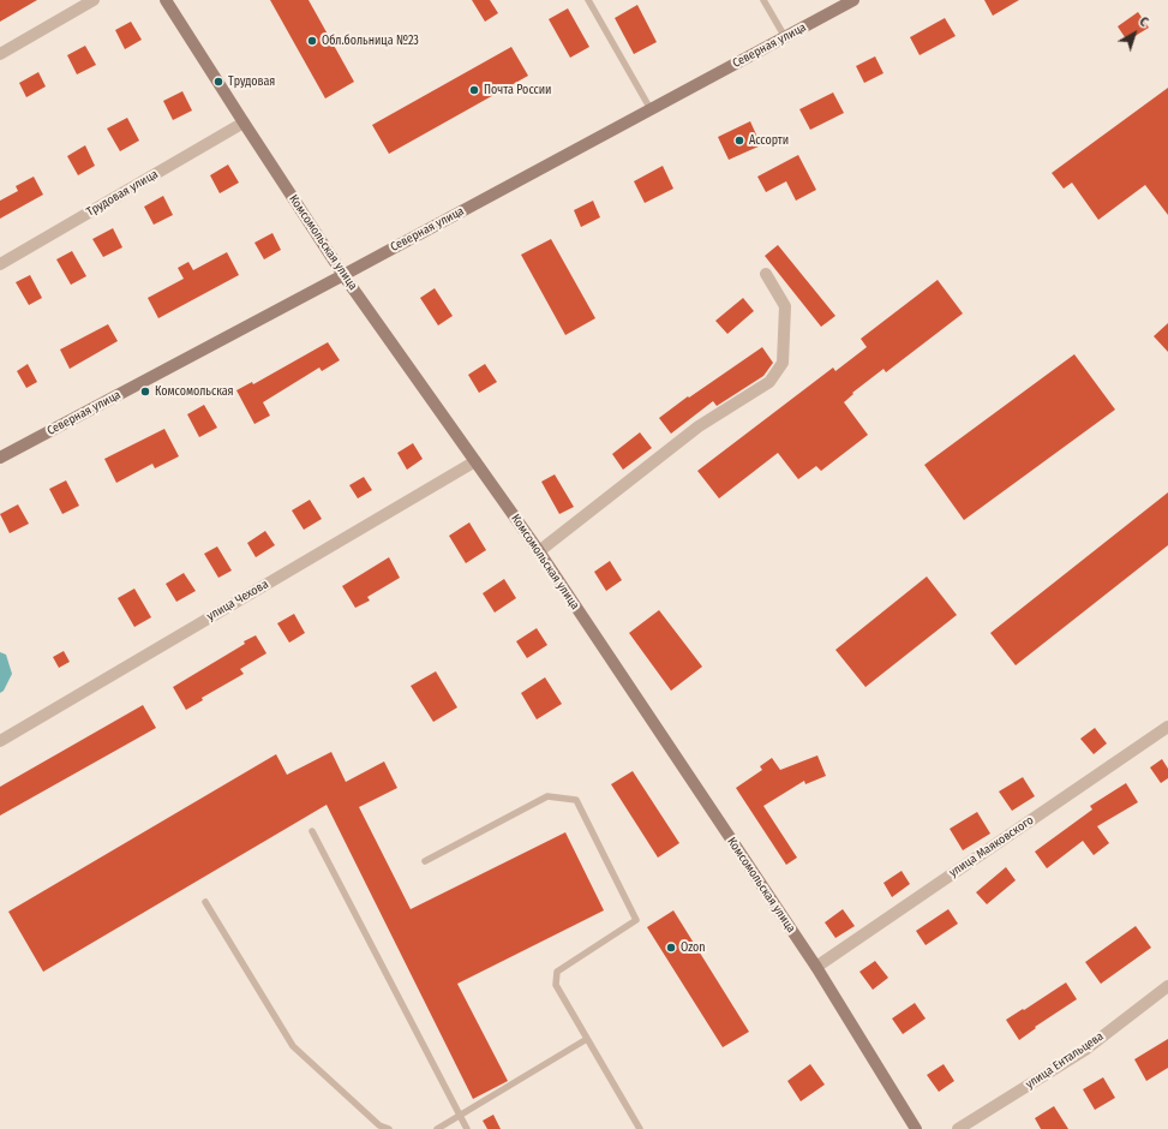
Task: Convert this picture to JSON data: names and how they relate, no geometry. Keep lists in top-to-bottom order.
{
  "streets": {
    "street": [
      "Северная улица",
      "Трудовая улица",
      "Комсомольская улица",
      "улица Чехова",
      "улица Маяковского",
      "улица Ентальцева"
    ]
  },
  "crossings": [
    ["Северная улица", "Комсомольская улица"],
    ["Трудовая улица", "Комсомольская улица"],
    ["Комсомольская улица", "улица Чехова"],
    ["Комсомольская улица", "улица Маяковского"]
  ],
  "places": [
    "Обл.больница №23",
    "Трудовая",
    "Почта России",
    "Ассорти",
    "Комсомольская",
    "Ozon"
  ],
  "north": "top right"
}
